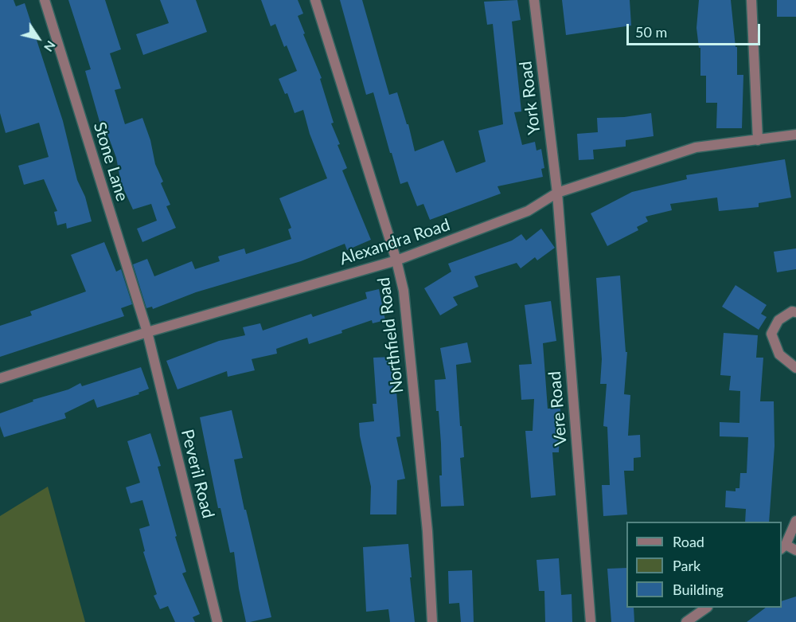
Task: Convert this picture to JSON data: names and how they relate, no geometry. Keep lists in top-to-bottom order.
{
  "streets": {
    "street": [
      "York Road",
      "Stone Lane",
      "Alexandra Road",
      "Northfield Road",
      "Vere Road",
      "Peveril Road"
    ]
  },
  "crossings": [
    ["York Road", "Alexandra Road"],
    ["York Road", "Vere Road"],
    ["Stone Lane", "Alexandra Road"],
    ["Stone Lane", "Peveril Road"],
    ["Alexandra Road", "Northfield Road"],
    ["Alexandra Road", "Vere Road"],
    ["Alexandra Road", "Peveril Road"]
  ],
  "legend": ["Road", "Park", "Building"],
  "scale_bar": "50 m",
  "north": "bottom right"
}
